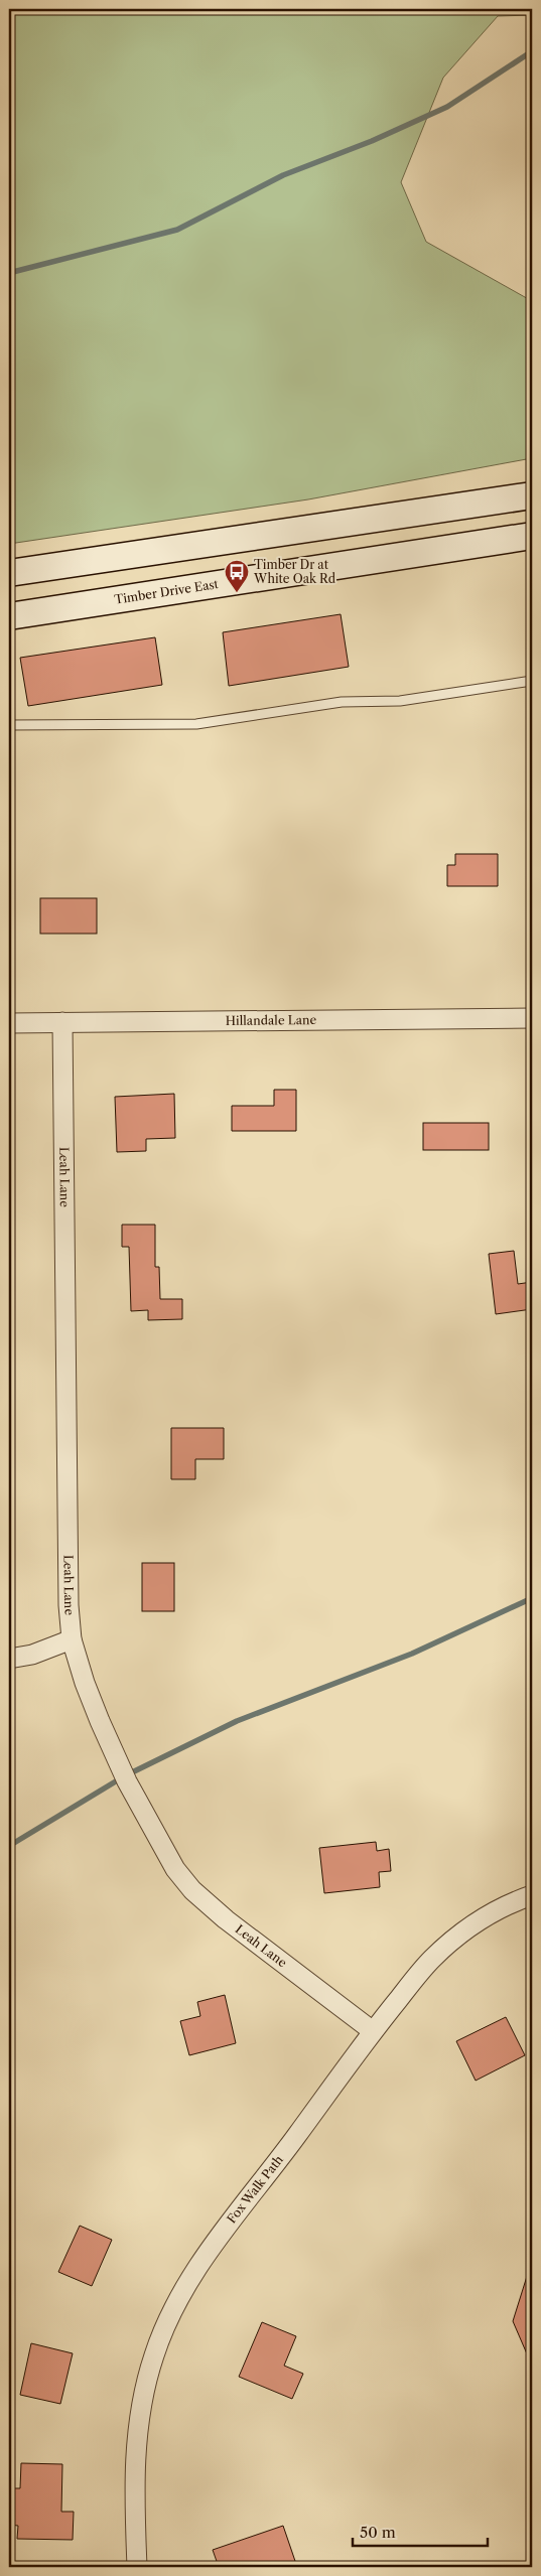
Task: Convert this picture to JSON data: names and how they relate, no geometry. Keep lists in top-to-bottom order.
{
  "streets": {
    "main road": ["Timber Drive East"],
    "street": ["Hillandale Lane", "Leah Lane", "Fox Walk Path"]
  },
  "crossings": [
    ["Hillandale Lane", "Leah Lane"],
    ["Leah Lane", "Fox Walk Path"]
  ],
  "places": {
    "bus stop": ["Timber Dr at White Oak Rd"]
  },
  "scale_bar": "50 m"
}
